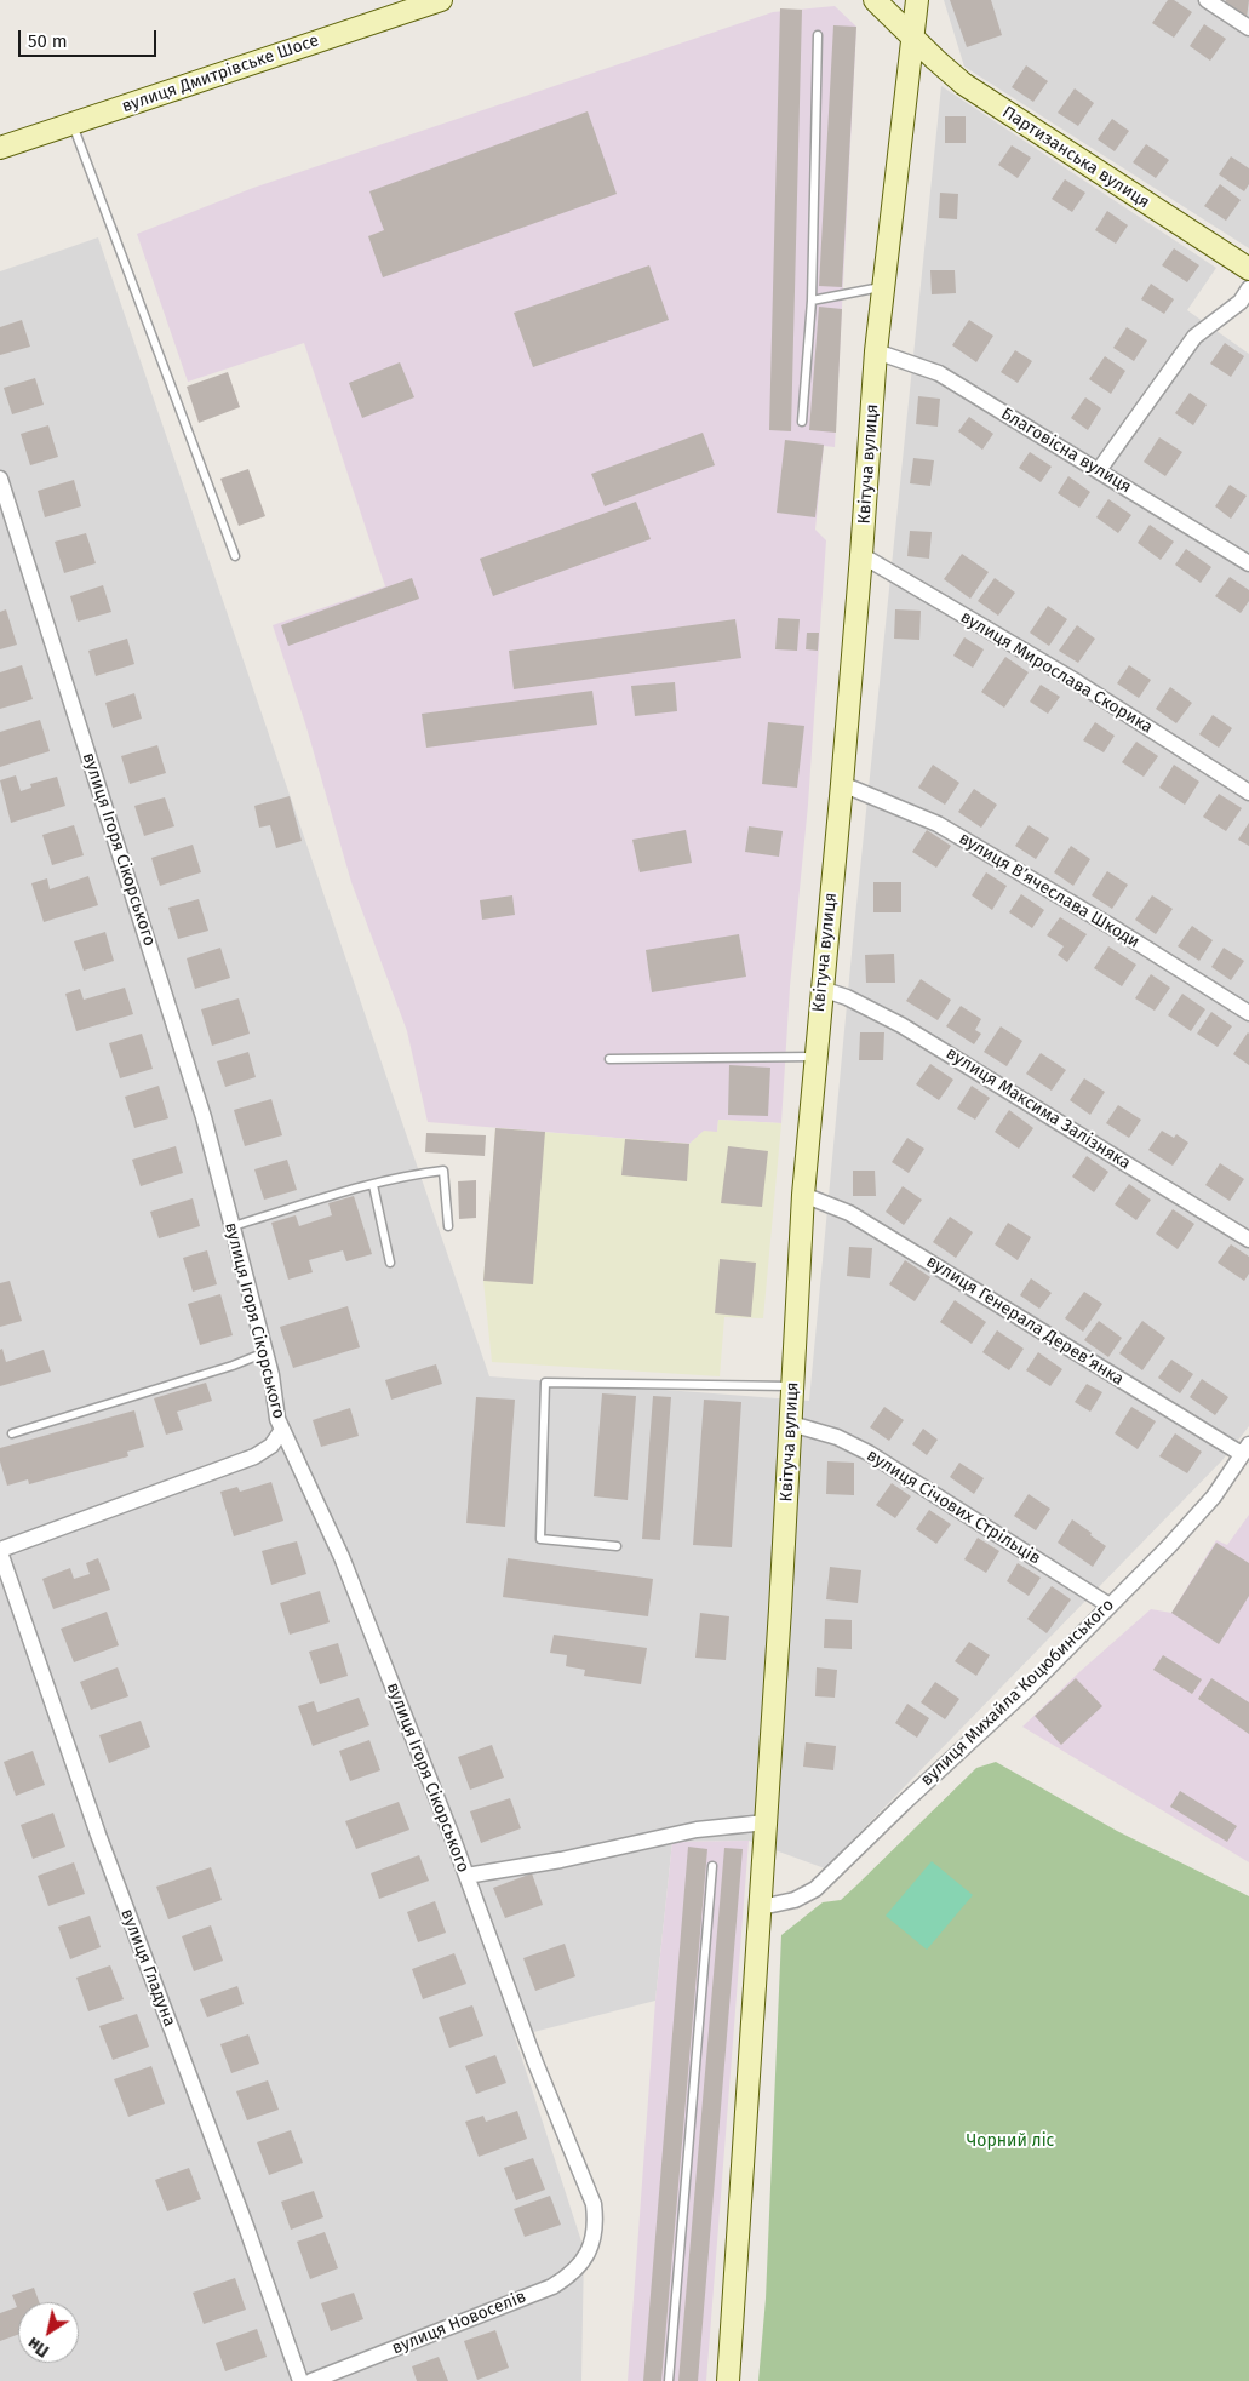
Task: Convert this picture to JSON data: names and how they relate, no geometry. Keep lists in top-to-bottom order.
{
  "streets": {
    "street": [
      "вулиця Дмитрівське Шосе",
      "Партизанська вулиця",
      "Благовісна вулиця",
      "Квітуча вулиця",
      "вулиця Мирослава Скорика",
      "вулиця Ігоря Сікорського",
      "вулиця Вʼячеслава Шкоди",
      "вулиця Максима Залізняка",
      "вулиця Генерала Деревʼянка",
      "вулиця Січових Стрільців",
      "вулиця Михайла Коцюбинського",
      "вулиця Гладуна",
      "вулиця Новоселів"
    ]
  },
  "crossings": [
    ["Партизанська вулиця", "Квітуча вулиця"],
    ["Благовісна вулиця", "Квітуча вулиця"],
    ["Квітуча вулиця", "вулиця Мирослава Скорика"],
    ["Квітуча вулиця", "вулиця Вʼячеслава Шкоди"],
    ["Квітуча вулиця", "вулиця Максима Залізняка"],
    ["Квітуча вулиця", "вулиця Генерала Деревʼянка"],
    ["Квітуча вулиця", "вулиця Січових Стрільців"],
    ["Квітуча вулиця", "вулиця Михайла Коцюбинського"],
    ["вулиця Ігоря Сікорського", "вулиця Новоселів"],
    ["вулиця Генерала Деревʼянка", "вулиця Михайла Коцюбинського"],
    ["вулиця Січових Стрільців", "вулиця Михайла Коцюбинського"]
  ],
  "parks": ["Чорний ліс"],
  "scale_bar": "50 m",
  "north": "bottom left"
}
